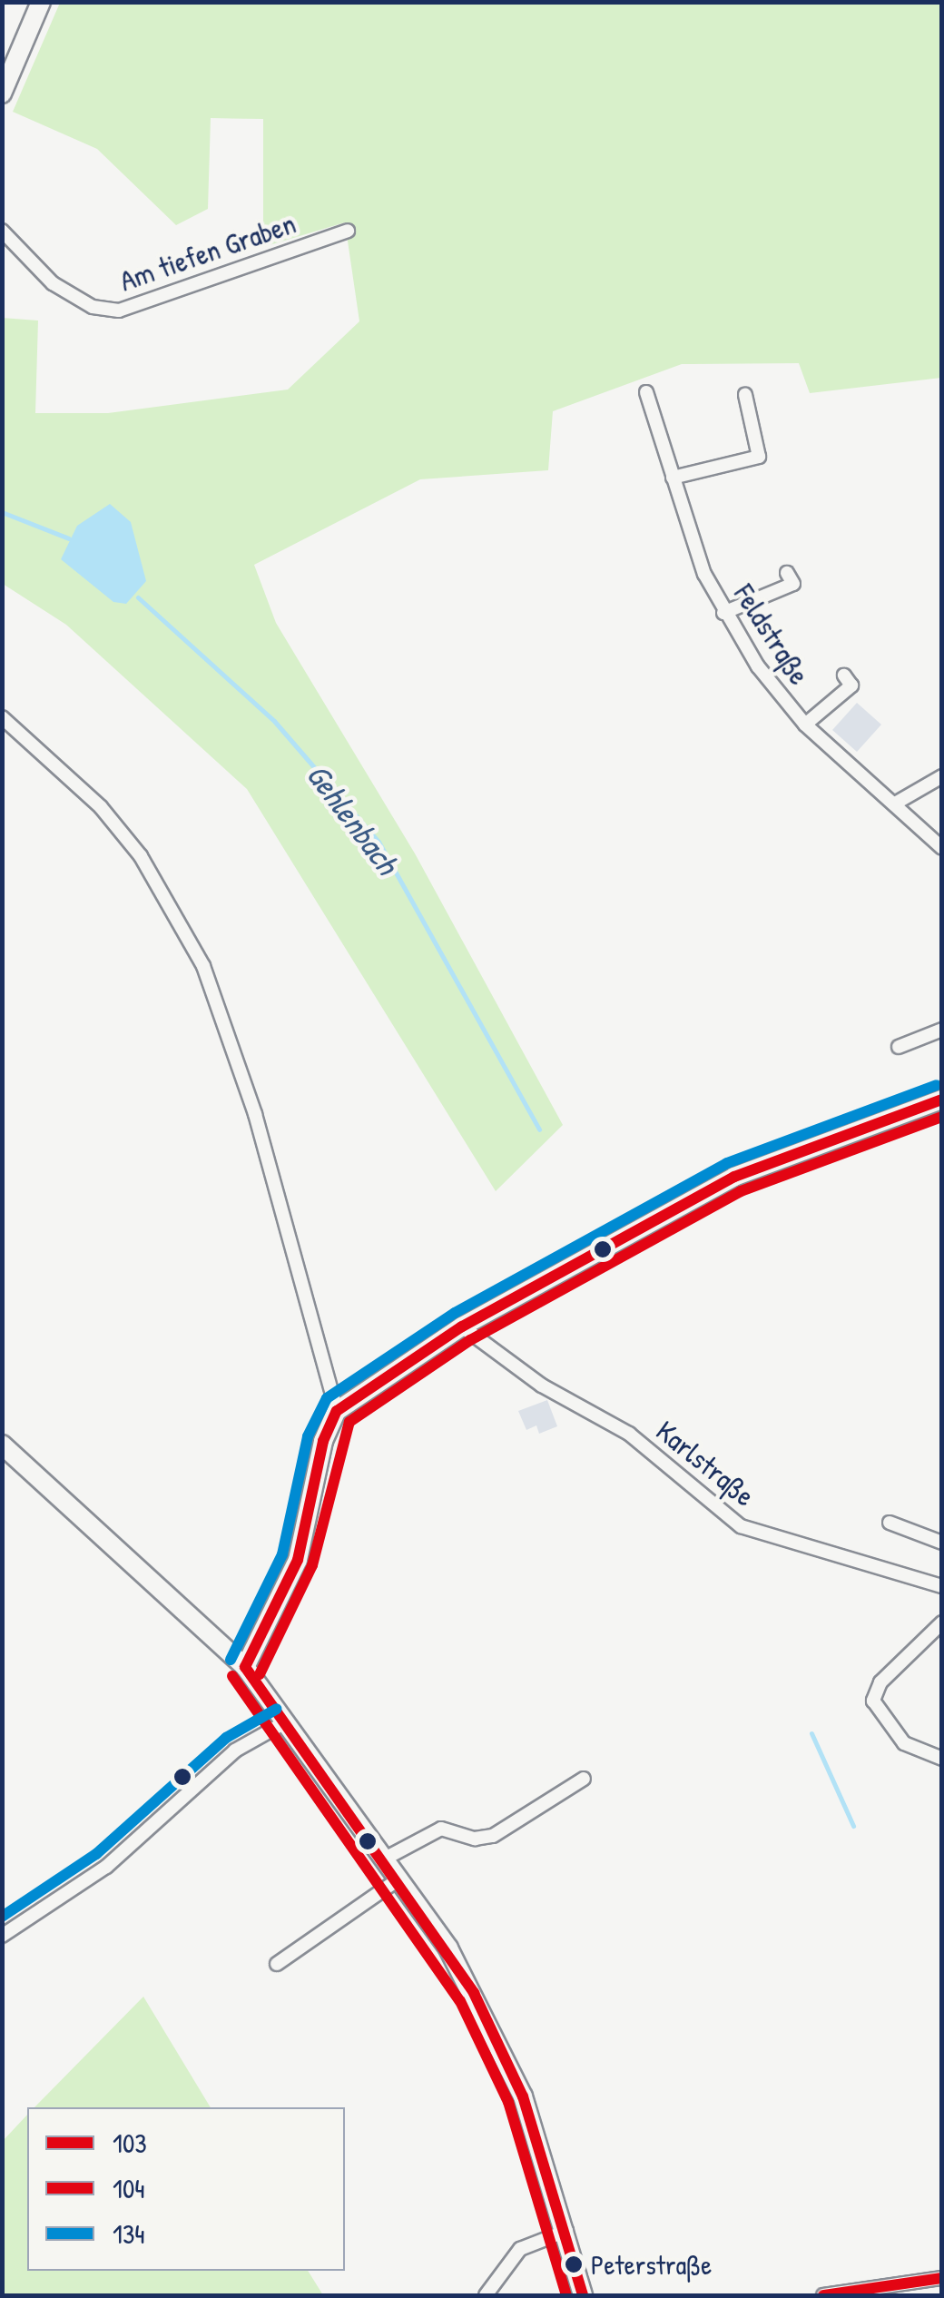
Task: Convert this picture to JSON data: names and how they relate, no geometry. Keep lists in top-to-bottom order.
{
  "streets": {
    "street": ["Am tiefen Graben", "Feldstraße", "Karlstraße"]
  },
  "water": ["Gehlenbach"],
  "places": ["Peterstraße"],
  "lines": ["transit line 134", "transit line 103", "transit line 104"],
  "legend": ["103", "104", "134"]
}
